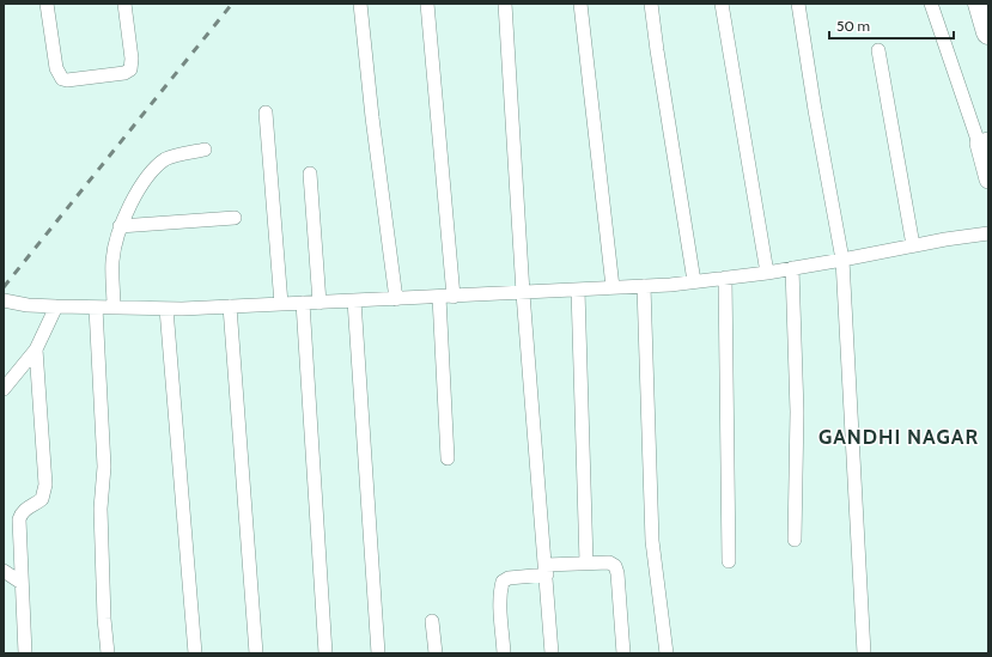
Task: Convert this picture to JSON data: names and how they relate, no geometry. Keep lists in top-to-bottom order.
{
  "districts": ["GANDHI NAGAR"],
  "scale_bar": "50 m"
}
